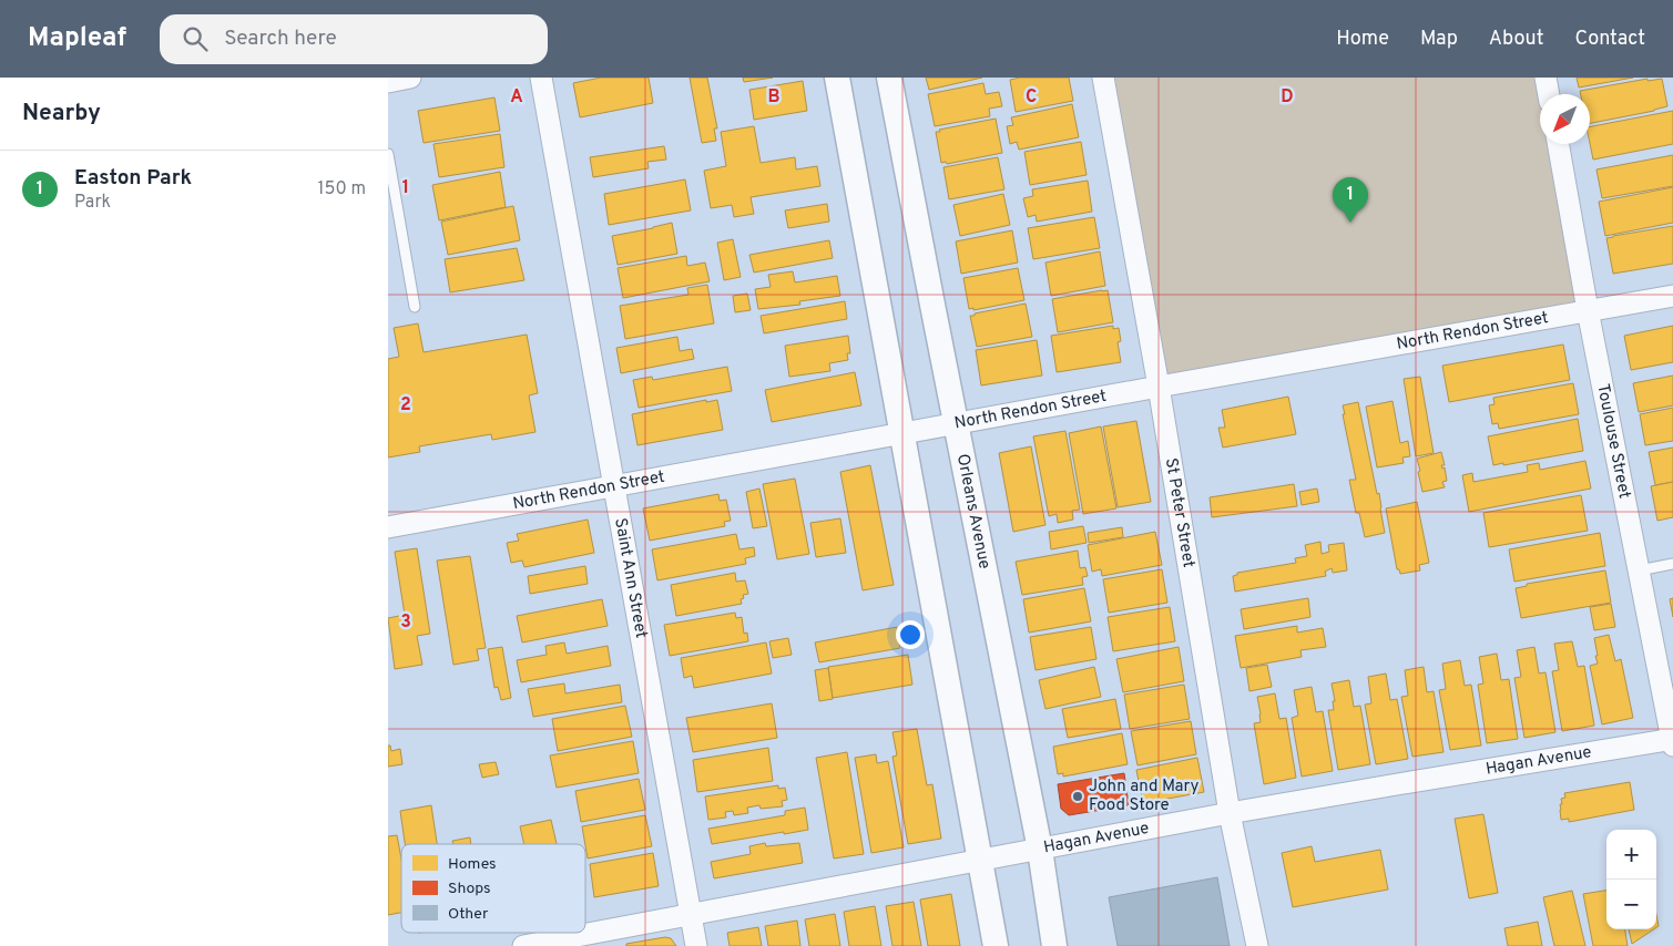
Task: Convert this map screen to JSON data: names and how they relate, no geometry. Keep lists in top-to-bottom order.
{
  "streets": {
    "street": [
      "North Rendon Street",
      "Toulouse Street",
      "Orleans Avenue",
      "St Peter Street",
      "Saint Ann Street",
      "Hagan Avenue"
    ]
  },
  "crossings": [
    ["North Rendon Street", "Toulouse Street"],
    ["North Rendon Street", "Orleans Avenue"],
    ["North Rendon Street", "St Peter Street"],
    ["North Rendon Street", "Saint Ann Street"],
    ["Toulouse Street", "Hagan Avenue"],
    ["Orleans Avenue", "Hagan Avenue"],
    ["St Peter Street", "Hagan Avenue"],
    ["Saint Ann Street", "Hagan Avenue"]
  ],
  "places": ["John and Mary Food Store"],
  "legend": ["Homes", "Shops", "Other"],
  "north": "bottom left",
  "page": {
    "header": "Mapleaf",
    "search": "Search here",
    "nav": [
      "Home",
      "Map",
      "About",
      "Contact"
    ],
    "heading": "Nearby",
    "list": [
      {
        "mark": "1",
        "name": "Easton Park",
        "note": "Park",
        "value": "150 m"
      }
    ],
    "pins": "1",
    "map_buttons": ["+", "−"]
  },
  "grid": {
    "columns": [
      "A",
      "B",
      "C",
      "D"
    ],
    "rows": ["1", "2", "3"]
  }
}
